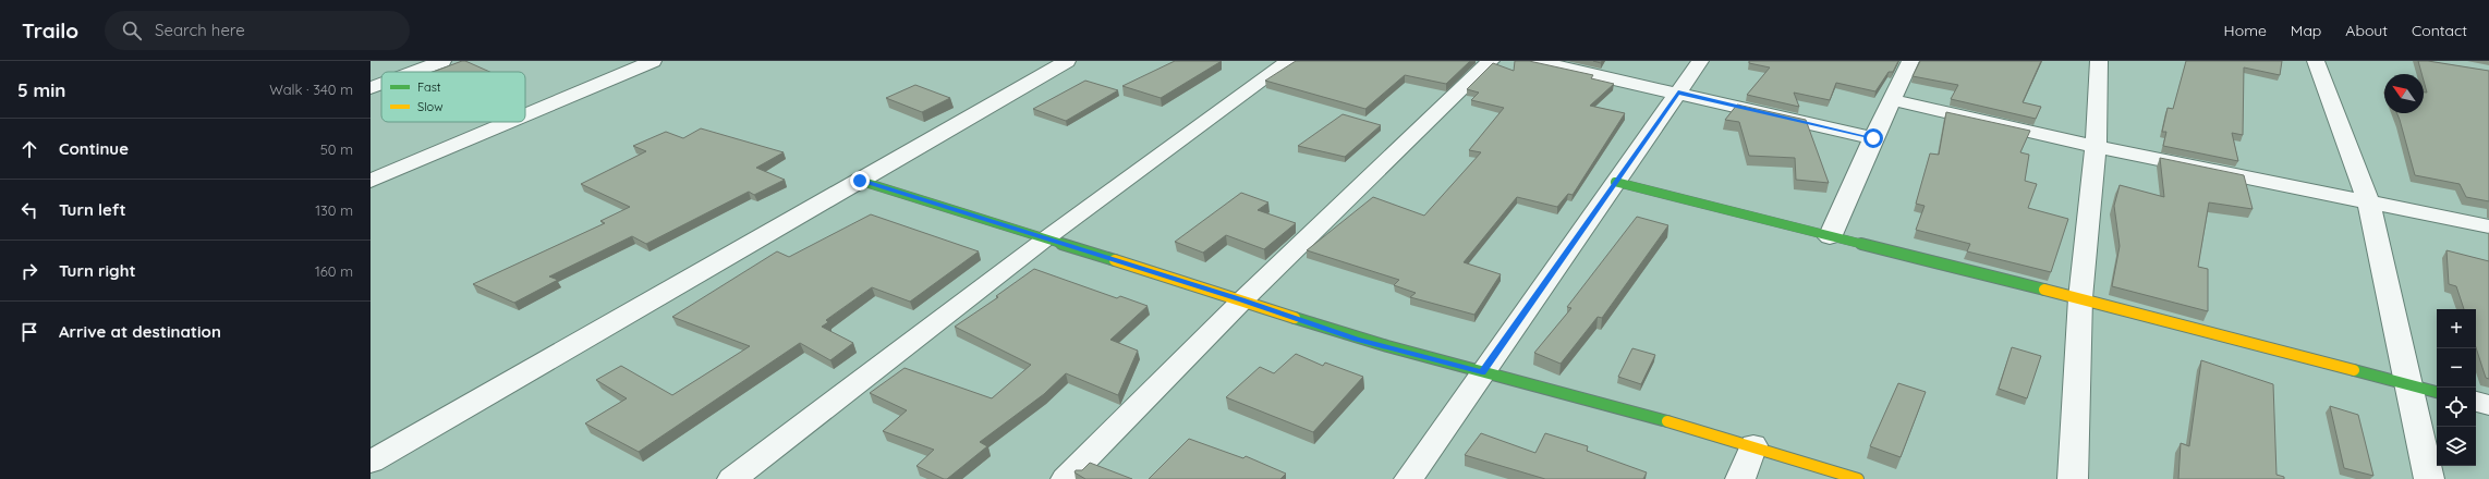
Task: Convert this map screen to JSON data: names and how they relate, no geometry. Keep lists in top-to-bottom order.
{
  "legend": ["Fast", "Slow"],
  "north": "top left",
  "page": {
    "header": "Trailo",
    "search": "Search here",
    "nav": [
      "Home",
      "Map",
      "About",
      "Contact"
    ],
    "heading": ["5 min", "Walk · 340 m"],
    "list": [
      ["Continue", "50 m"],
      ["Turn left", "130 m"],
      ["Turn right", "160 m"],
      "Arrive at destination"
    ],
    "map_buttons": ["+", "−"]
  }
}
